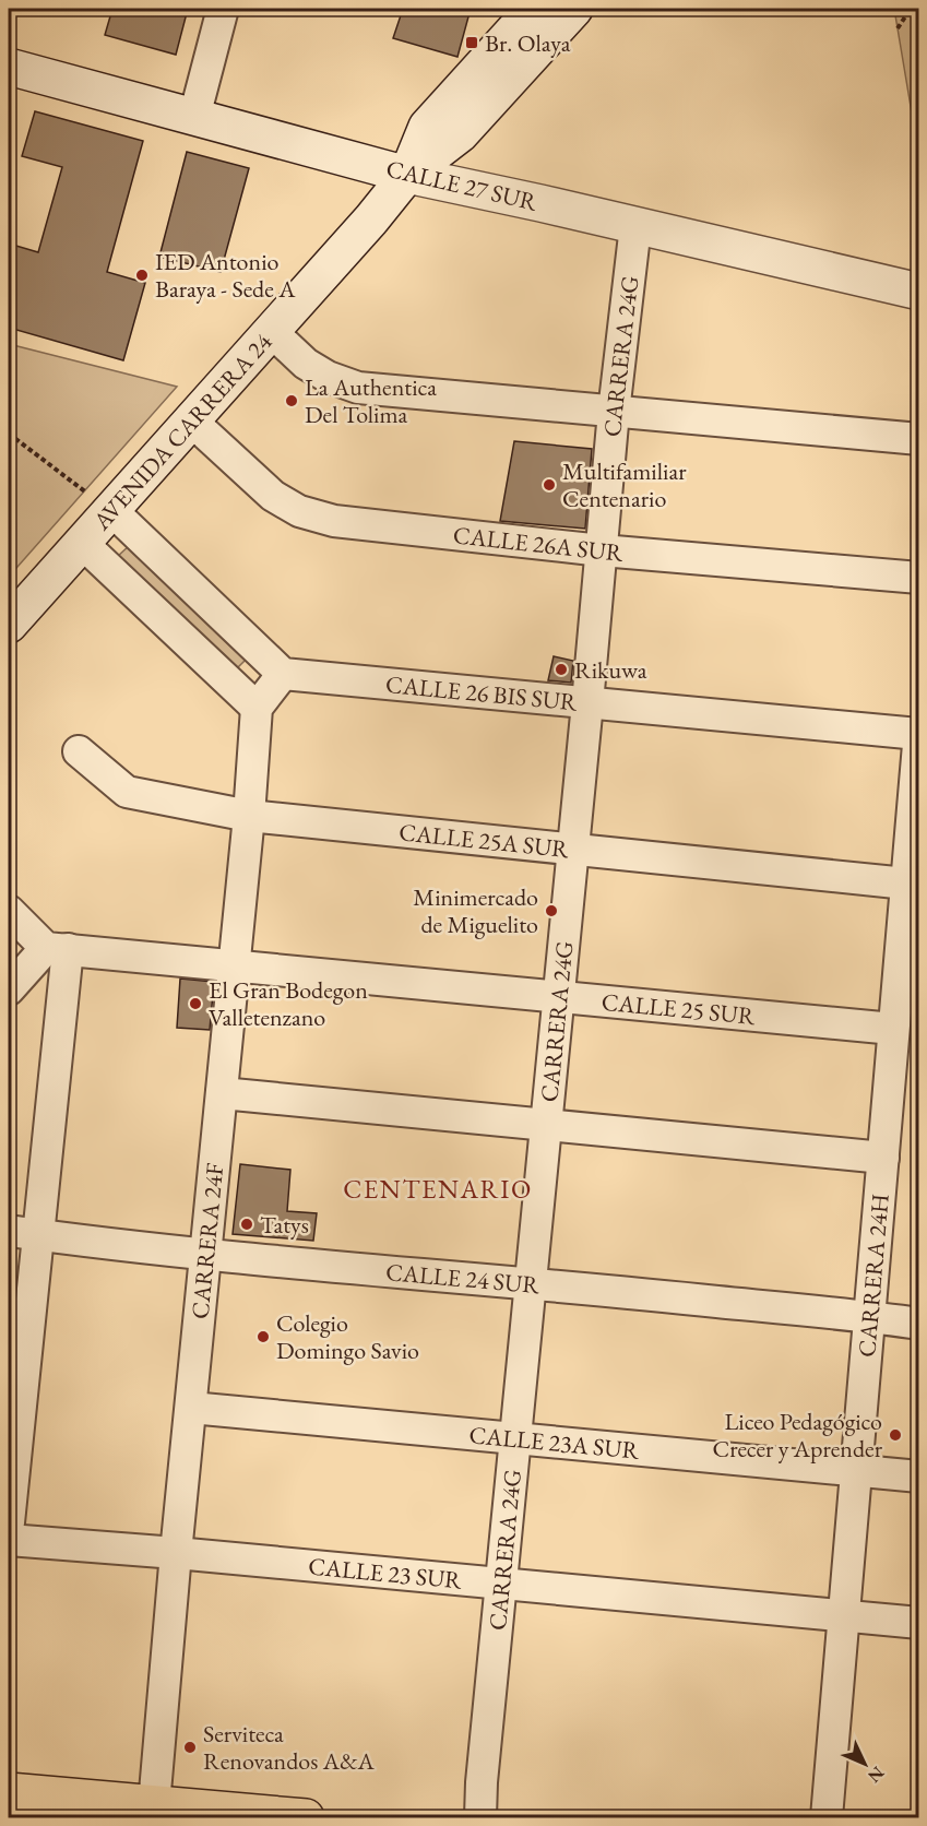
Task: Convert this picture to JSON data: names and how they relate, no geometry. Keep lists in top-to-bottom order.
{
  "streets": {
    "main road": ["CALLE 27 SUR", "AVENIDA CARRERA 24"],
    "street": [
      "CARRERA 24G",
      "CALLE 26A SUR",
      "CALLE 26 BIS SUR",
      "CALLE 25A SUR",
      "CALLE 25 SUR",
      "CARRERA 24F",
      "CARRERA 24H",
      "CALLE 24 SUR",
      "CALLE 23A SUR",
      "CALLE 23 SUR"
    ]
  },
  "crossings": [
    ["CALLE 27 SUR", "CARRERA 24G"],
    ["CALLE 27 SUR", "AVENIDA CARRERA 24"],
    ["CARRERA 24G", "CALLE 26A SUR"],
    ["CARRERA 24G", "CALLE 26 BIS SUR"],
    ["CARRERA 24G", "CALLE 25A SUR"],
    ["CARRERA 24G", "CALLE 25 SUR"],
    ["CARRERA 24G", "CALLE 24 SUR"],
    ["CARRERA 24G", "CALLE 23A SUR"],
    ["CARRERA 24G", "CALLE 23 SUR"],
    ["AVENIDA CARRERA 24", "CALLE 26A SUR"],
    ["CALLE 26 BIS SUR", "CARRERA 24H"],
    ["CALLE 25A SUR", "CARRERA 24F"],
    ["CALLE 25A SUR", "CARRERA 24H"],
    ["CALLE 25 SUR", "CARRERA 24F"],
    ["CALLE 25 SUR", "CARRERA 24H"],
    ["CARRERA 24F", "CALLE 24 SUR"],
    ["CARRERA 24F", "CALLE 23A SUR"],
    ["CARRERA 24F", "CALLE 23 SUR"],
    ["CARRERA 24H", "CALLE 24 SUR"],
    ["CARRERA 24H", "CALLE 23A SUR"],
    ["CARRERA 24H", "CALLE 23 SUR"]
  ],
  "districts": ["CENTENARIO"],
  "places": {
    "transit": ["Br. Olaya"],
    "other": [
      "IED Antonio Baraya - Sede A",
      "La Authentica Del Tolima",
      "Multifamiliar Centenario",
      "Rikuwa",
      "Minimercado de Miguelito",
      "El Gran Bodegon Valletenzano",
      "Tatys",
      "Colegio Domingo Savio",
      "Liceo Pedagógico Crecer y Aprender",
      "Serviteca Renovandos A&A"
    ]
  },
  "north": "bottom right"
}
